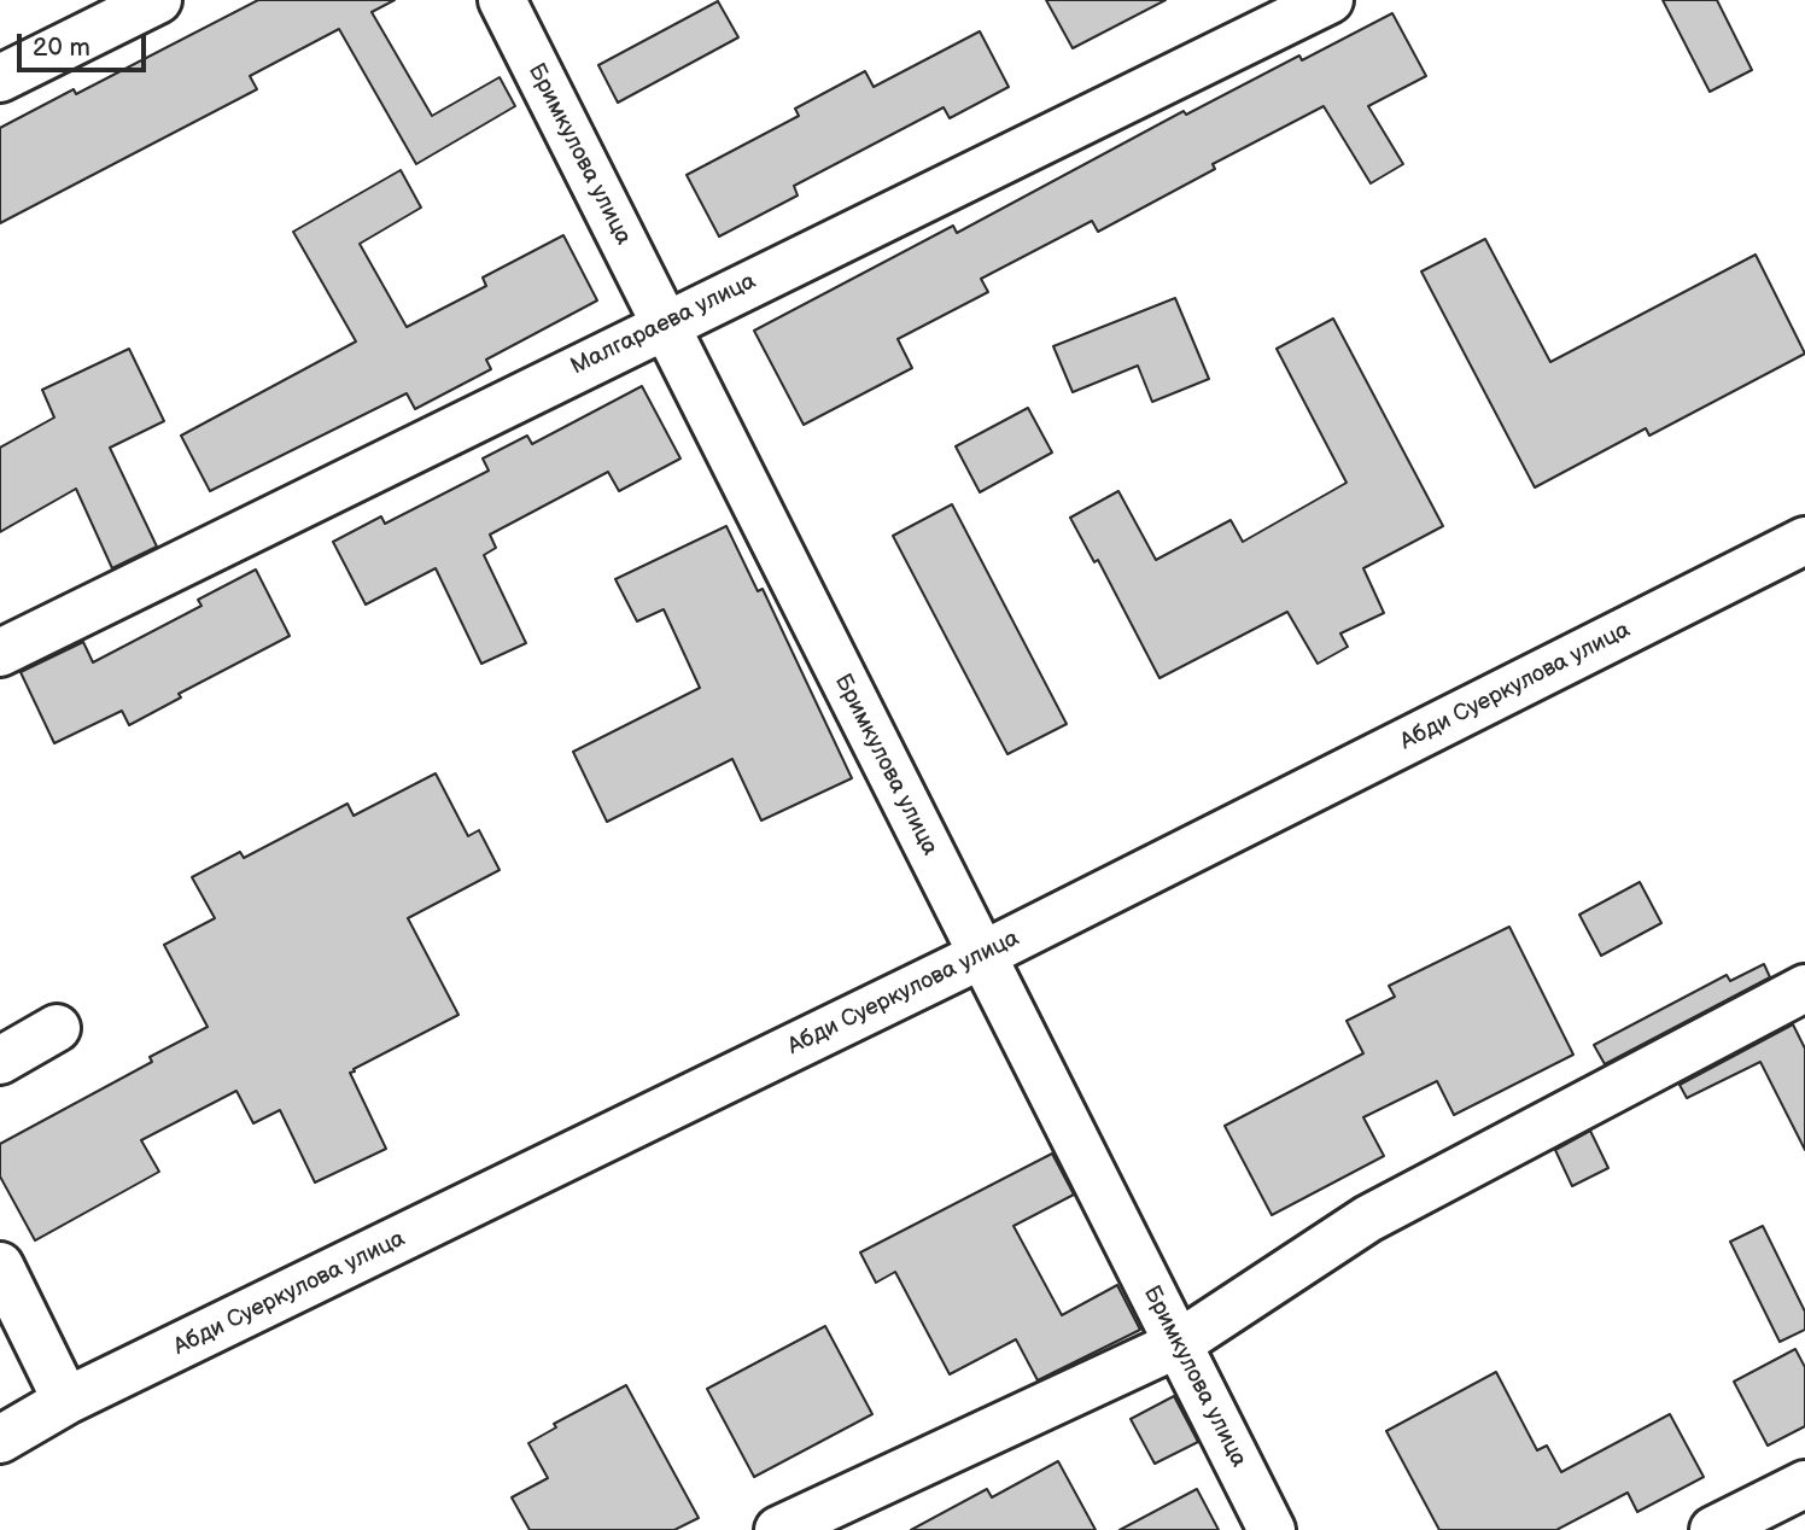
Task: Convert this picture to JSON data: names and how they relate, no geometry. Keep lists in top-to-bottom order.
{
  "streets": {
    "street": ["Бримкулова улица", "Малгараева улица", "Абди Суеркулова улица"]
  },
  "crossings": [
    ["Бримкулова улица", "Малгараева улица"],
    ["Бримкулова улица", "Абди Суеркулова улица"]
  ],
  "scale_bar": "20 m"
}
